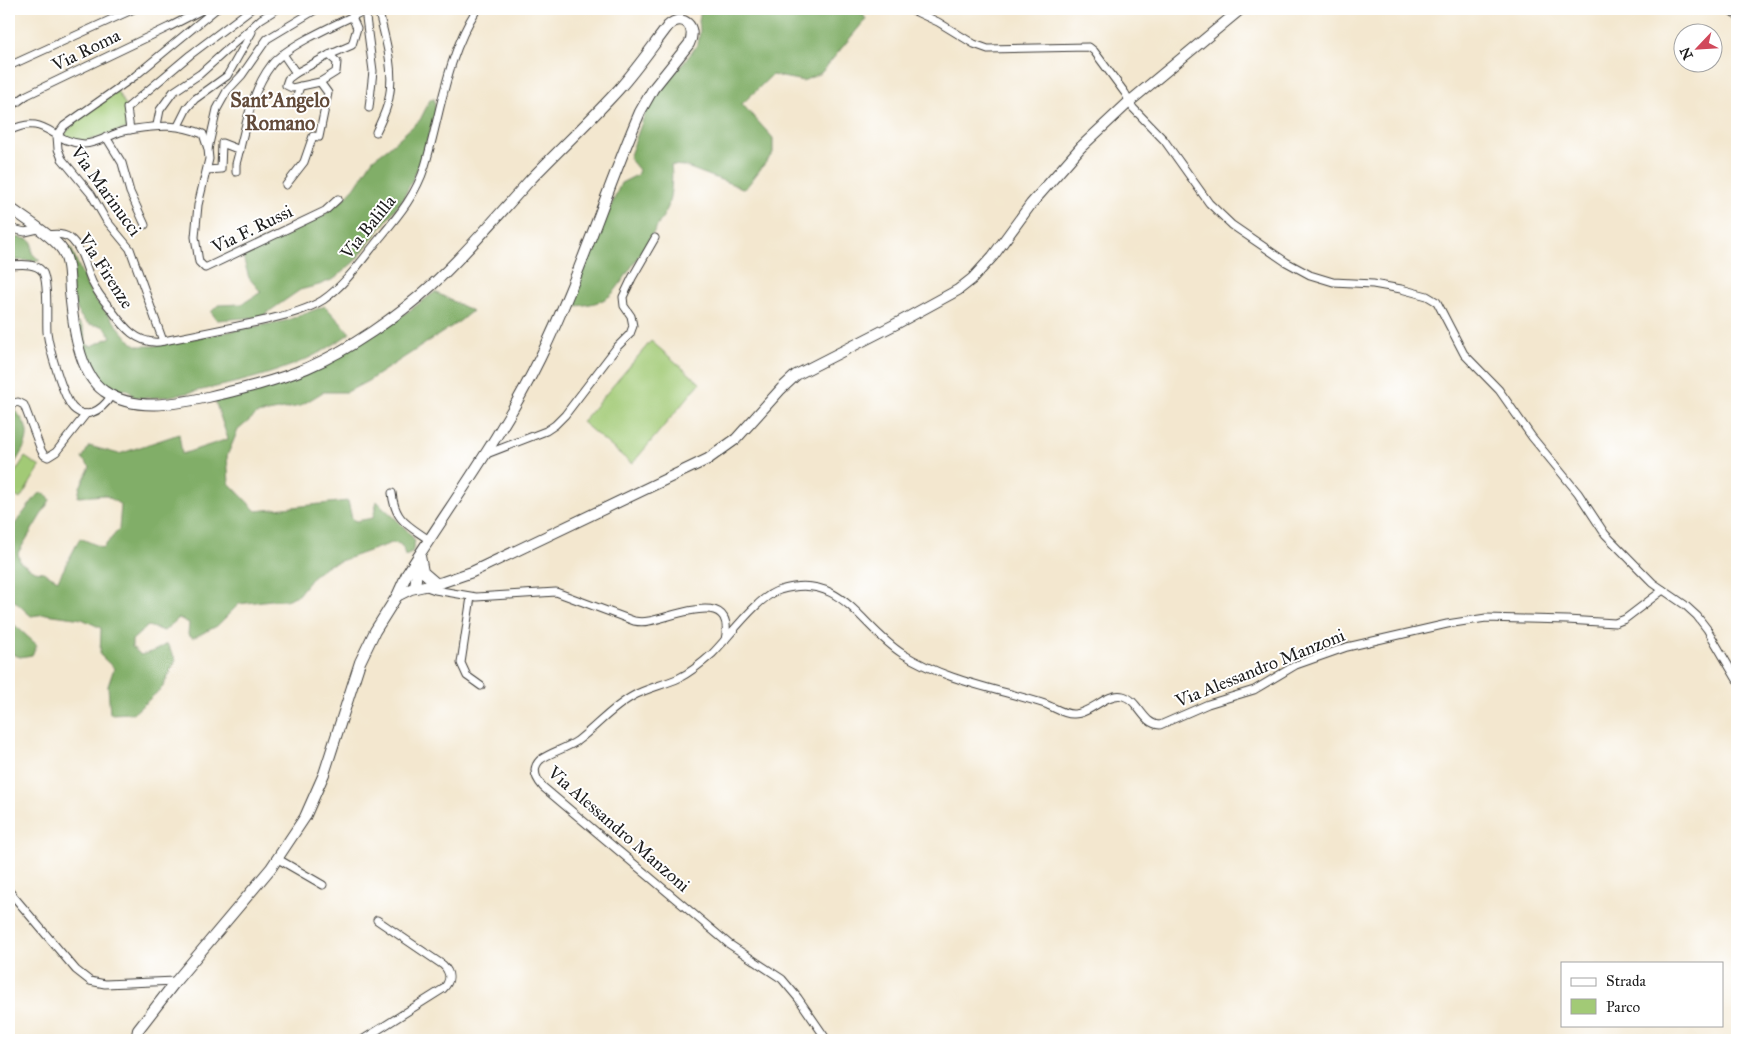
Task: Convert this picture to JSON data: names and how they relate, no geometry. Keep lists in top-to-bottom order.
{
  "streets": {
    "street": [
      "Via Roma",
      "Via Marinucci",
      "Via Balilla",
      "Via F. Russi",
      "Via Firenze",
      "Via Alessandro Manzoni"
    ]
  },
  "crossings": [
    ["Via Marinucci", "Via Balilla"],
    ["Via Marinucci", "Via Firenze"],
    ["Via Balilla", "Via Firenze"]
  ],
  "districts": ["Sant'Angelo Romano"],
  "legend": ["Strada", "Parco"],
  "north": "bottom left"
}
